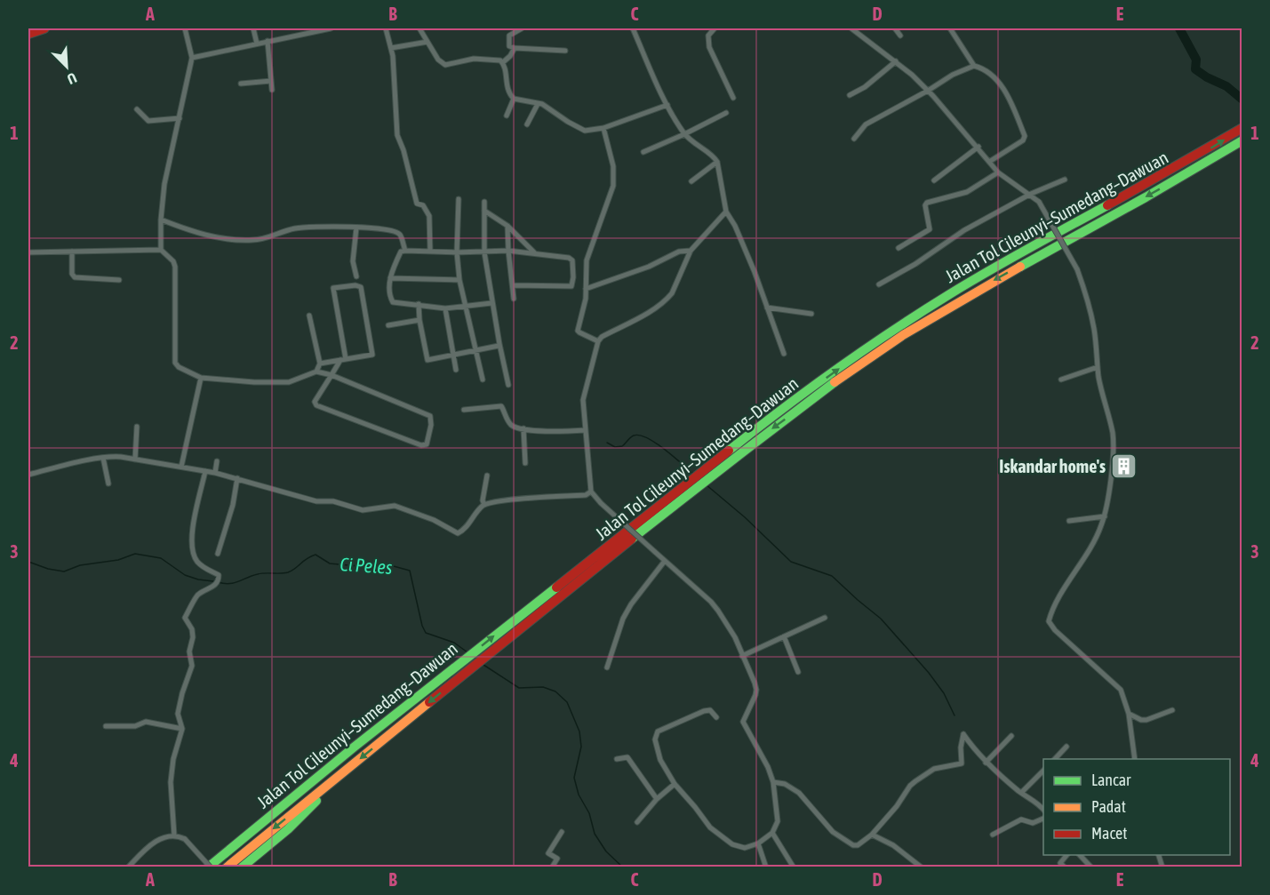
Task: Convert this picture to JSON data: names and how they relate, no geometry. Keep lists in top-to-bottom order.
{
  "streets": {
    "highway": ["Jalan Tol Cileunyi–Sumedang–Dawuan"]
  },
  "water": ["Ci Peles"],
  "places": {
    "building": ["Iskandar home's"]
  },
  "legend": ["Lancar", "Padat", "Macet"],
  "north": "bottom right",
  "grid": {
    "columns": [
      "A",
      "B",
      "C",
      "D",
      "E"
    ],
    "rows": [
      "1",
      "2",
      "3",
      "4"
    ]
  }
}
